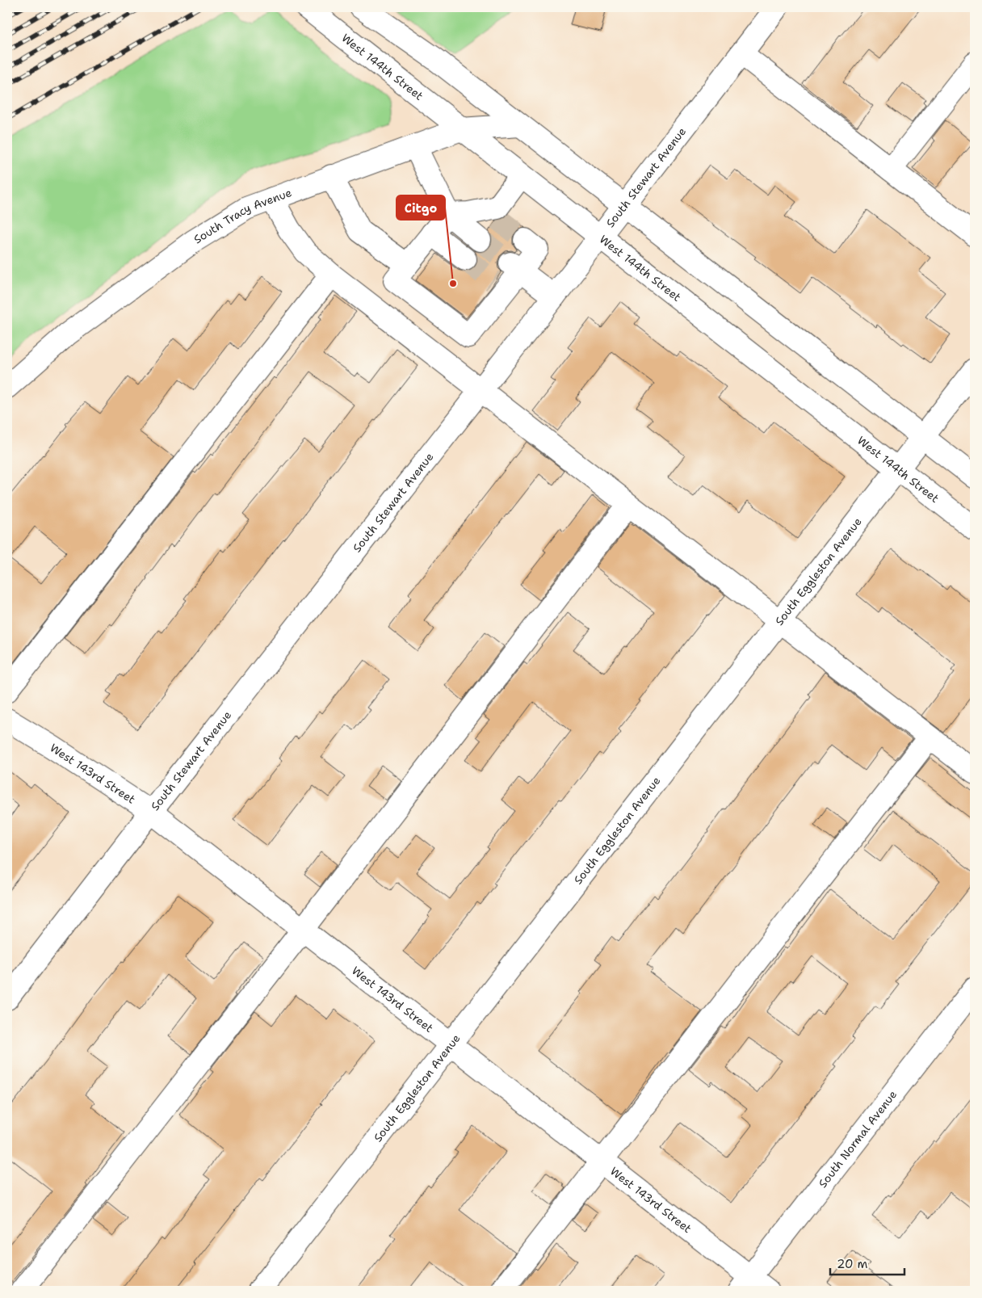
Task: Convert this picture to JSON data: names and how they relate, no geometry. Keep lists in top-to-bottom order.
{
  "streets": {
    "street": [
      "West 144th Street",
      "South Stewart Avenue",
      "South Tracy Avenue",
      "South Eggleston Avenue",
      "West 143rd Street",
      "South Normal Avenue"
    ]
  },
  "crossings": [
    ["West 144th Street", "South Stewart Avenue"],
    ["West 144th Street", "South Tracy Avenue"],
    ["West 144th Street", "South Eggleston Avenue"],
    ["South Stewart Avenue", "West 143rd Street"],
    ["South Eggleston Avenue", "West 143rd Street"],
    ["West 143rd Street", "South Normal Avenue"]
  ],
  "places": ["Citgo"],
  "scale_bar": "20 m"
}
